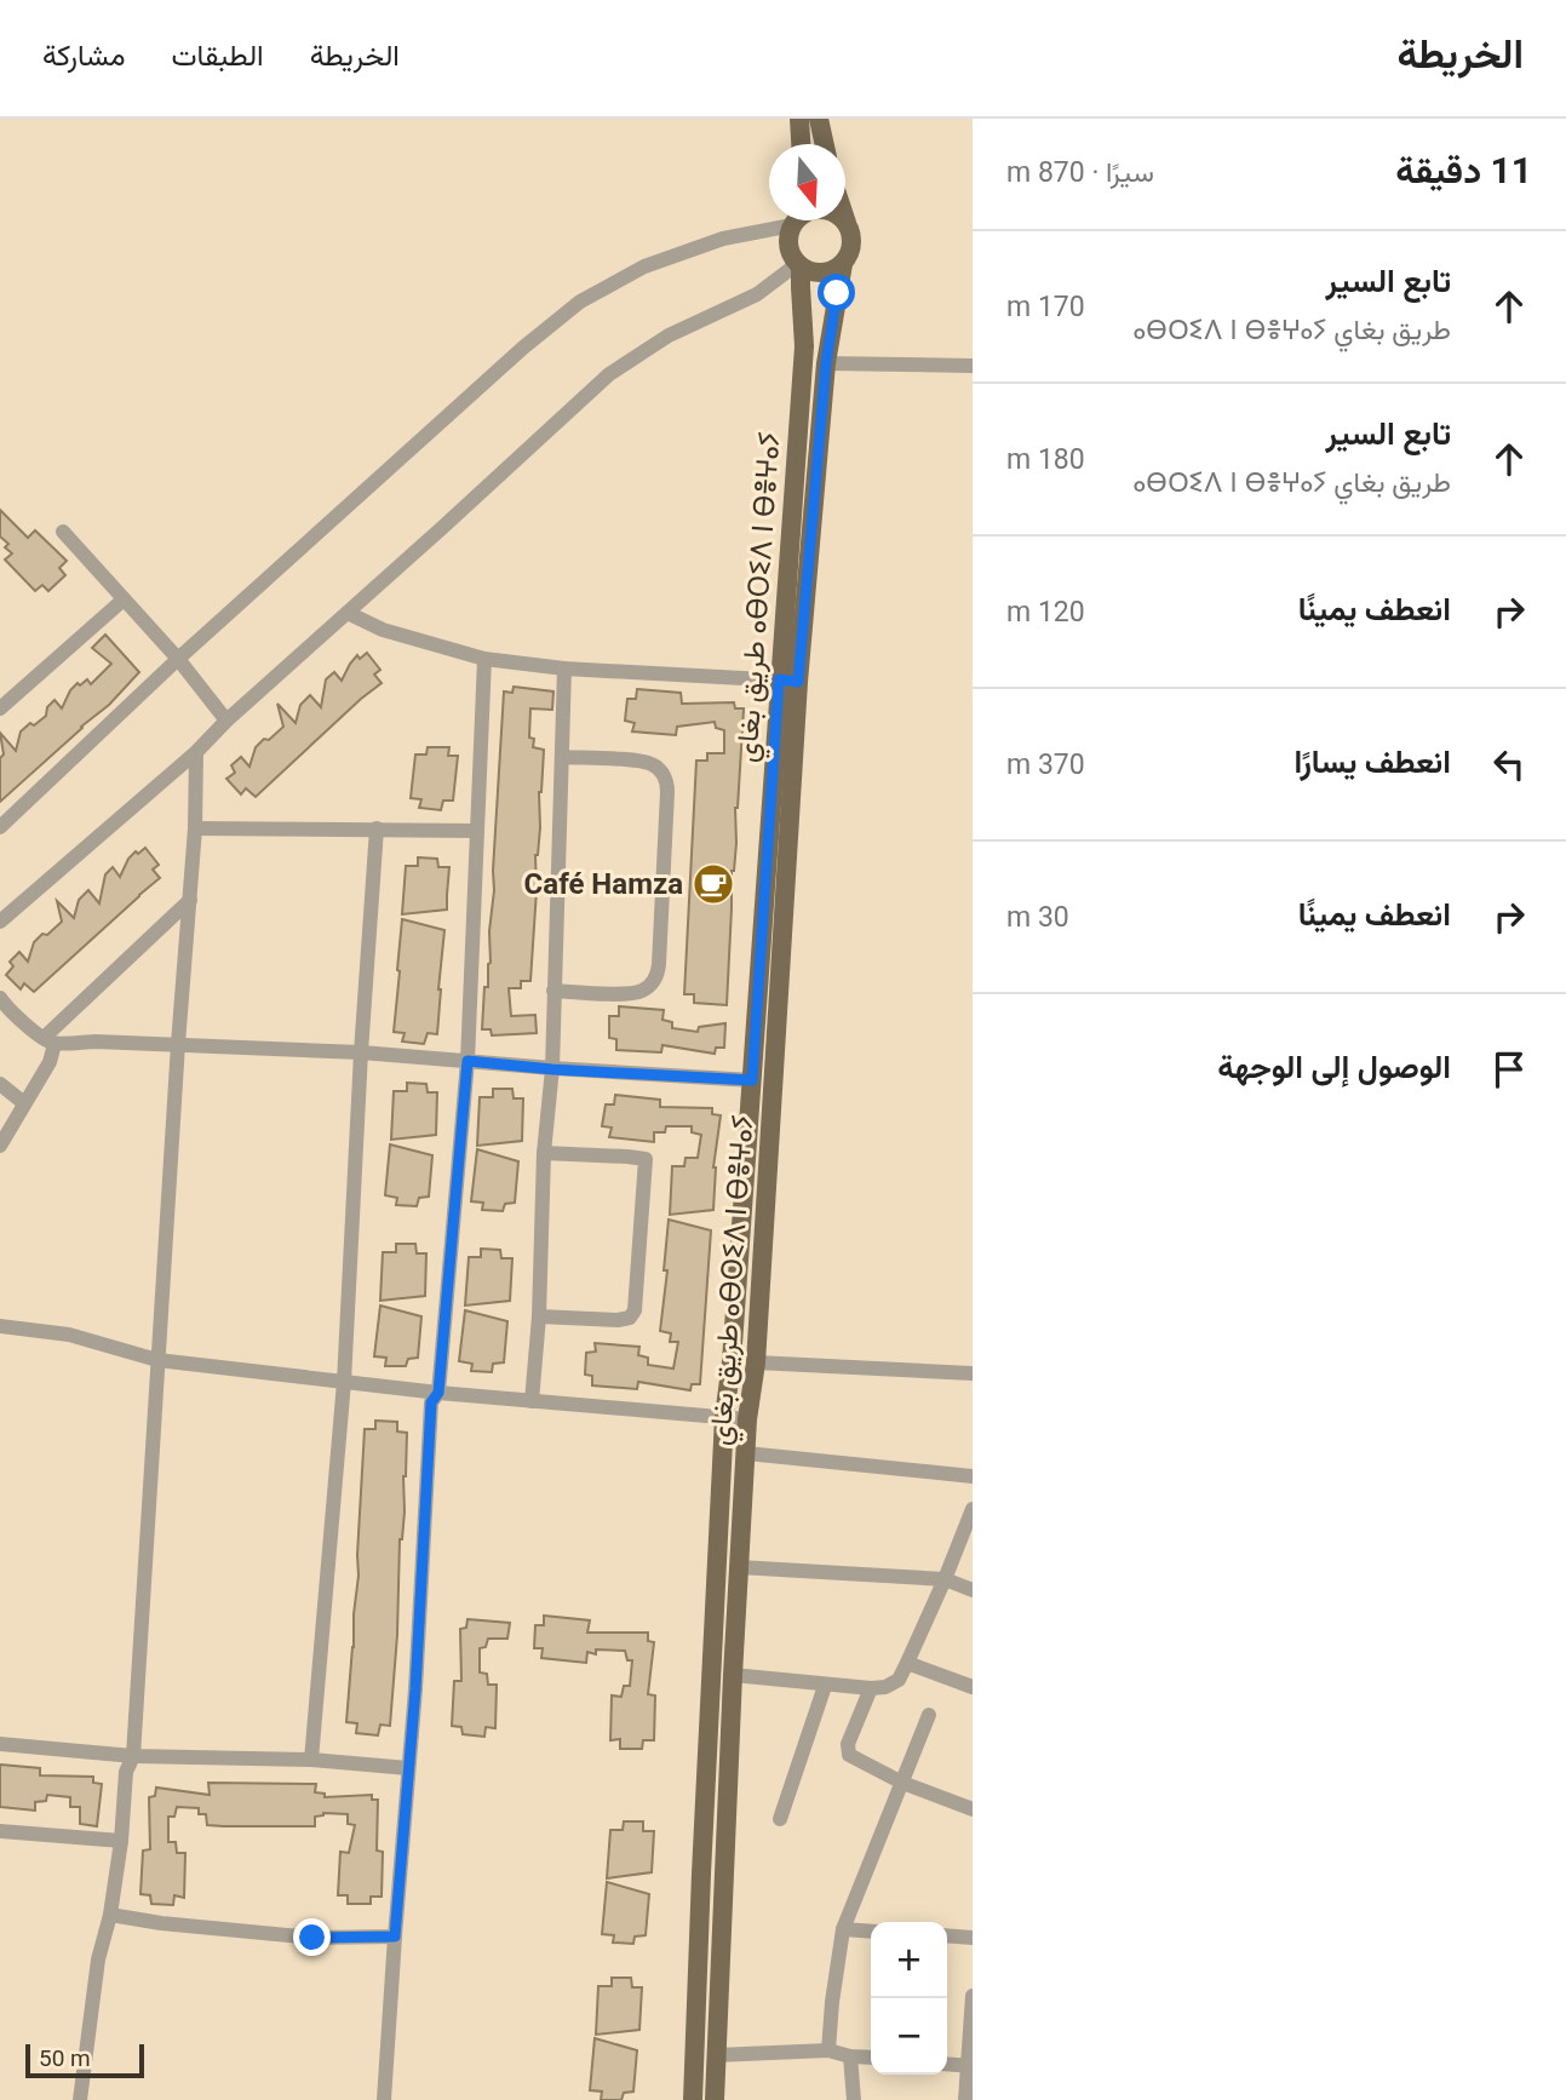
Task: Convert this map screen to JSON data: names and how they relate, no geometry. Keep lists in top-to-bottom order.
{
  "streets": {
    "main road": ["طريق بغاي ⴰⴱⵔⵉⴷ ⵏ ⴱⴻⵖⴰⵢ"]
  },
  "places": {
    "cafe": ["Café Hamza"]
  },
  "scale_bar": "50 m",
  "north": "bottom",
  "page": {
    "header": "الخريطة",
    "nav": ["الخريطة", "الطبقات", "مشاركة"],
    "heading": ["11 دقيقة", "سيرًا · 870 m"],
    "list": [
      ["تابع السير", "طريق بغاي ⴰⴱⵔⵉⴷ ⵏ ⴱⴻⵖⴰⵢ", "170 m"],
      ["تابع السير", "طريق بغاي ⴰⴱⵔⵉⴷ ⵏ ⴱⴻⵖⴰⵢ", "180 m"],
      ["انعطف يمينًا", "120 m"],
      ["انعطف يسارًا", "370 m"],
      ["انعطف يمينًا", "30 m"],
      "الوصول إلى الوجهة"
    ],
    "map_buttons": ["+", "−"],
    "scale": "50 m"
  }
}
